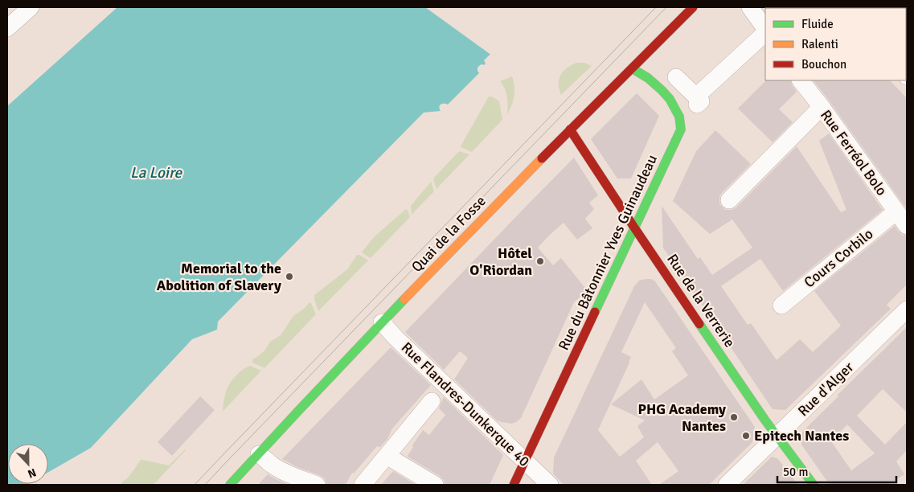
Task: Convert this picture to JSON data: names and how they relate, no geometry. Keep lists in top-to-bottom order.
{
  "streets": {
    "street": [
      "Rue Ferréol Bolo",
      "Quai de la Fosse",
      "Rue du Bâtonnier Yves Guinaudeau",
      "Cours Corbilo",
      "Rue de la Verrerie",
      "Rue d'Alger",
      "Rue Flandres-Dunkerque 40"
    ]
  },
  "crossings": [
    ["Rue Ferréol Bolo", "Cours Corbilo"],
    ["Quai de la Fosse", "Rue du Bâtonnier Yves Guinaudeau"],
    ["Quai de la Fosse", "Rue de la Verrerie"],
    ["Quai de la Fosse", "Rue Flandres-Dunkerque 40"],
    ["Rue du Bâtonnier Yves Guinaudeau", "Rue de la Verrerie"],
    ["Rue du Bâtonnier Yves Guinaudeau", "Rue Flandres-Dunkerque 40"],
    ["Rue de la Verrerie", "Rue d'Alger"]
  ],
  "water": ["La Loire"],
  "places": [
    "Hôtel O'Riordan",
    "Memorial to the Abolition of Slavery",
    "PHG Academy Nantes",
    "Epitech Nantes"
  ],
  "legend": ["Fluide", "Ralenti", "Bouchon"],
  "scale_bar": "50 m",
  "north": "bottom"
}
